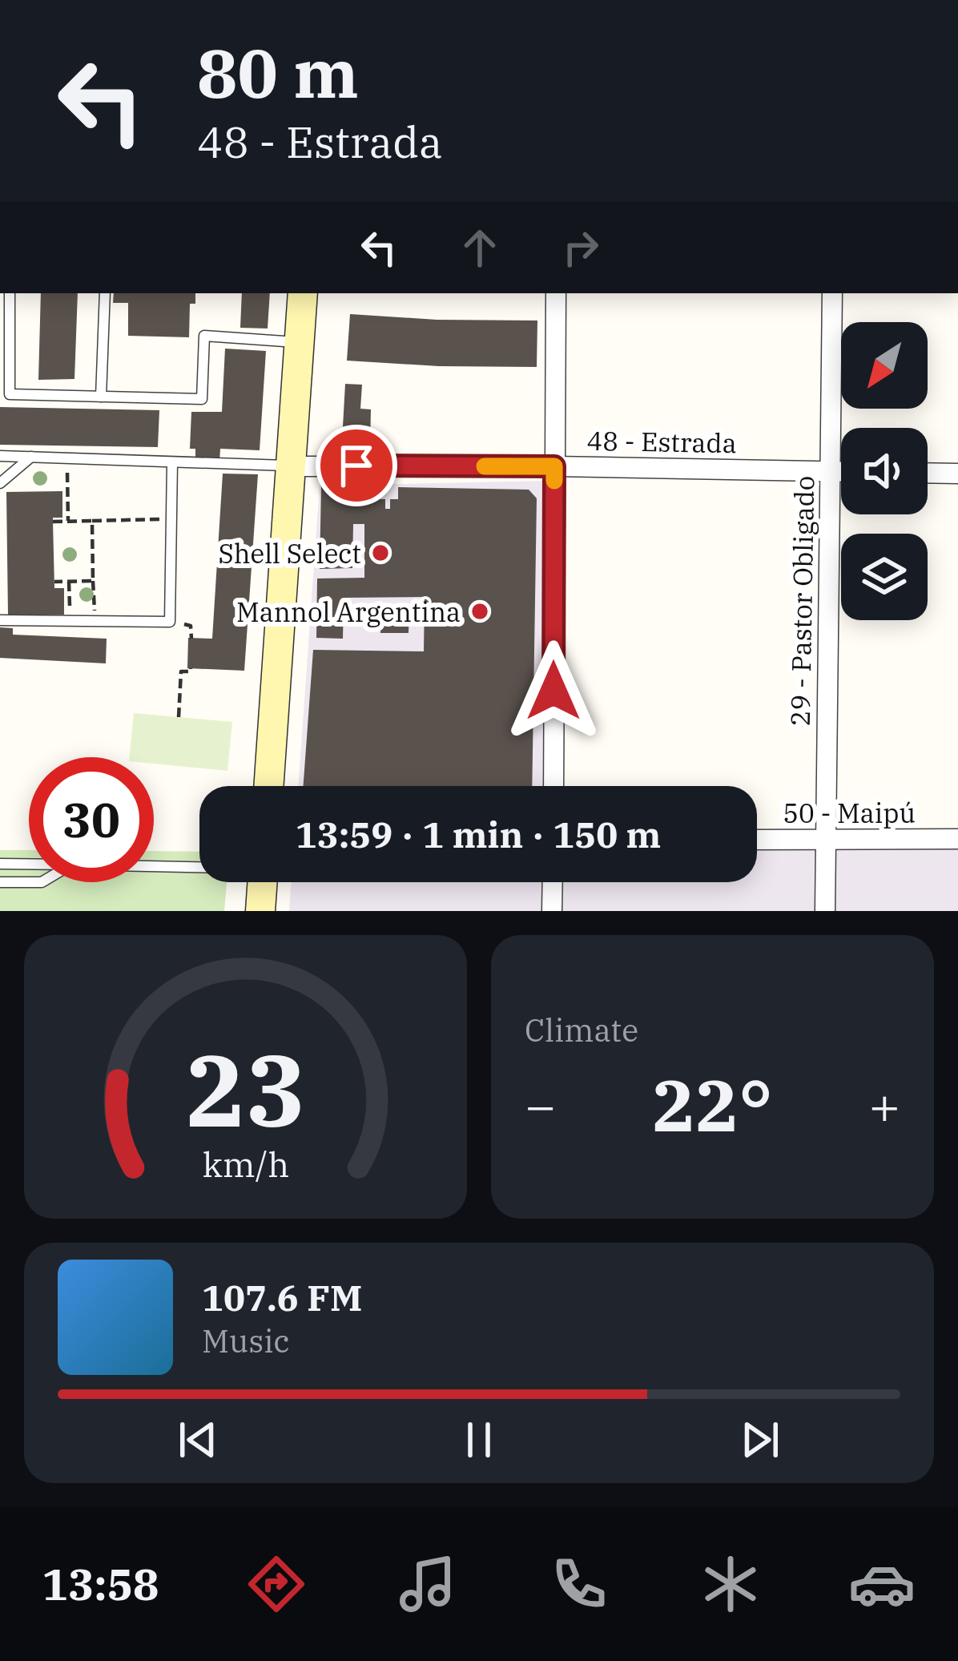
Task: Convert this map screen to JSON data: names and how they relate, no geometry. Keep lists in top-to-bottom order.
{
  "streets": {
    "street": ["48 - Estrada", "29 - Pastor Obligado", "50 - Maipú"]
  },
  "crossings": [
    ["48 - Estrada", "29 - Pastor Obligado"],
    ["29 - Pastor Obligado", "50 - Maipú"]
  ],
  "places": ["Shell Select", "Mannol Argentina"],
  "north": "bottom left",
  "page": {
    "turn": ["80 m", "48 - Estrada"],
    "limit": "30",
    "trip": "13:59 · 1 min · 150 m",
    "tile": "Climate",
    "heat": ["−", "22°", "+"],
    "song": ["107.6 FM", "Music"],
    "tabs": "13:58",
    "gauge": ["23", "km/h"]
  }
}
